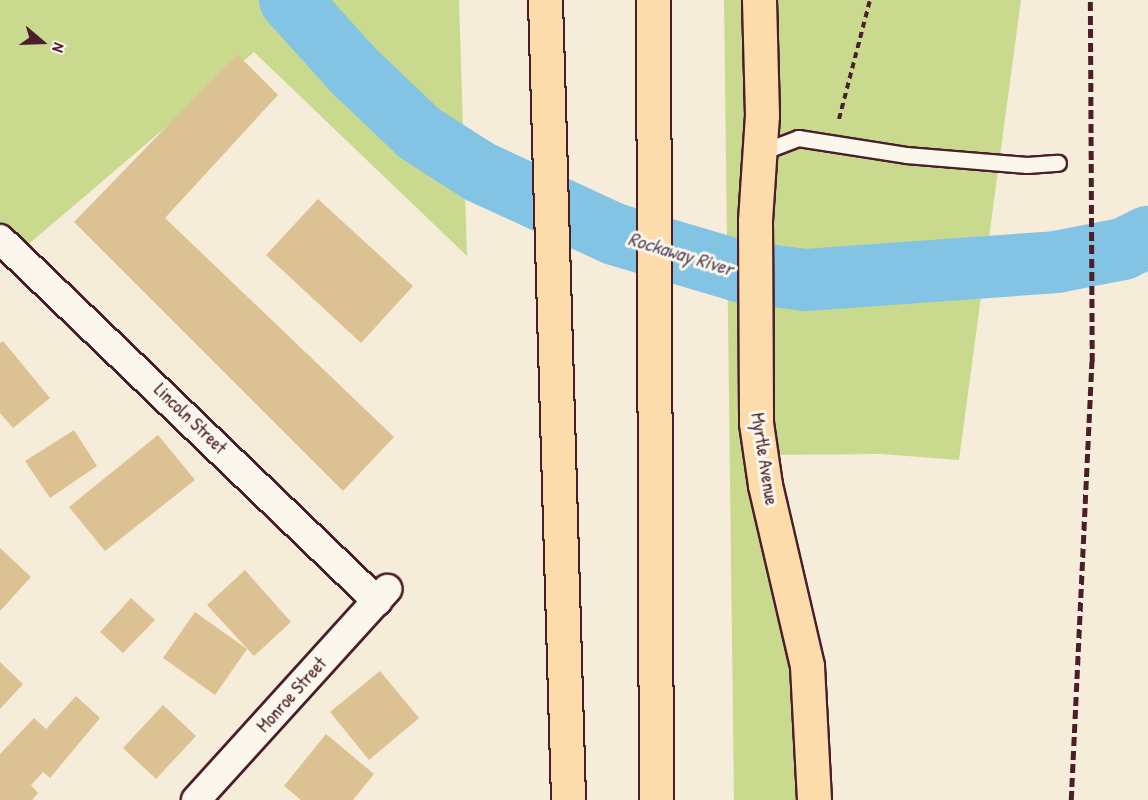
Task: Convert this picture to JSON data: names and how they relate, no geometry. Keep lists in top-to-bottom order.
{
  "streets": {
    "main road": ["Myrtle Avenue"],
    "street": ["Lincoln Street", "Monroe Street"]
  },
  "crossings": [
    ["Lincoln Street", "Monroe Street"]
  ],
  "water": ["Rockaway River"],
  "north": "right"
}
